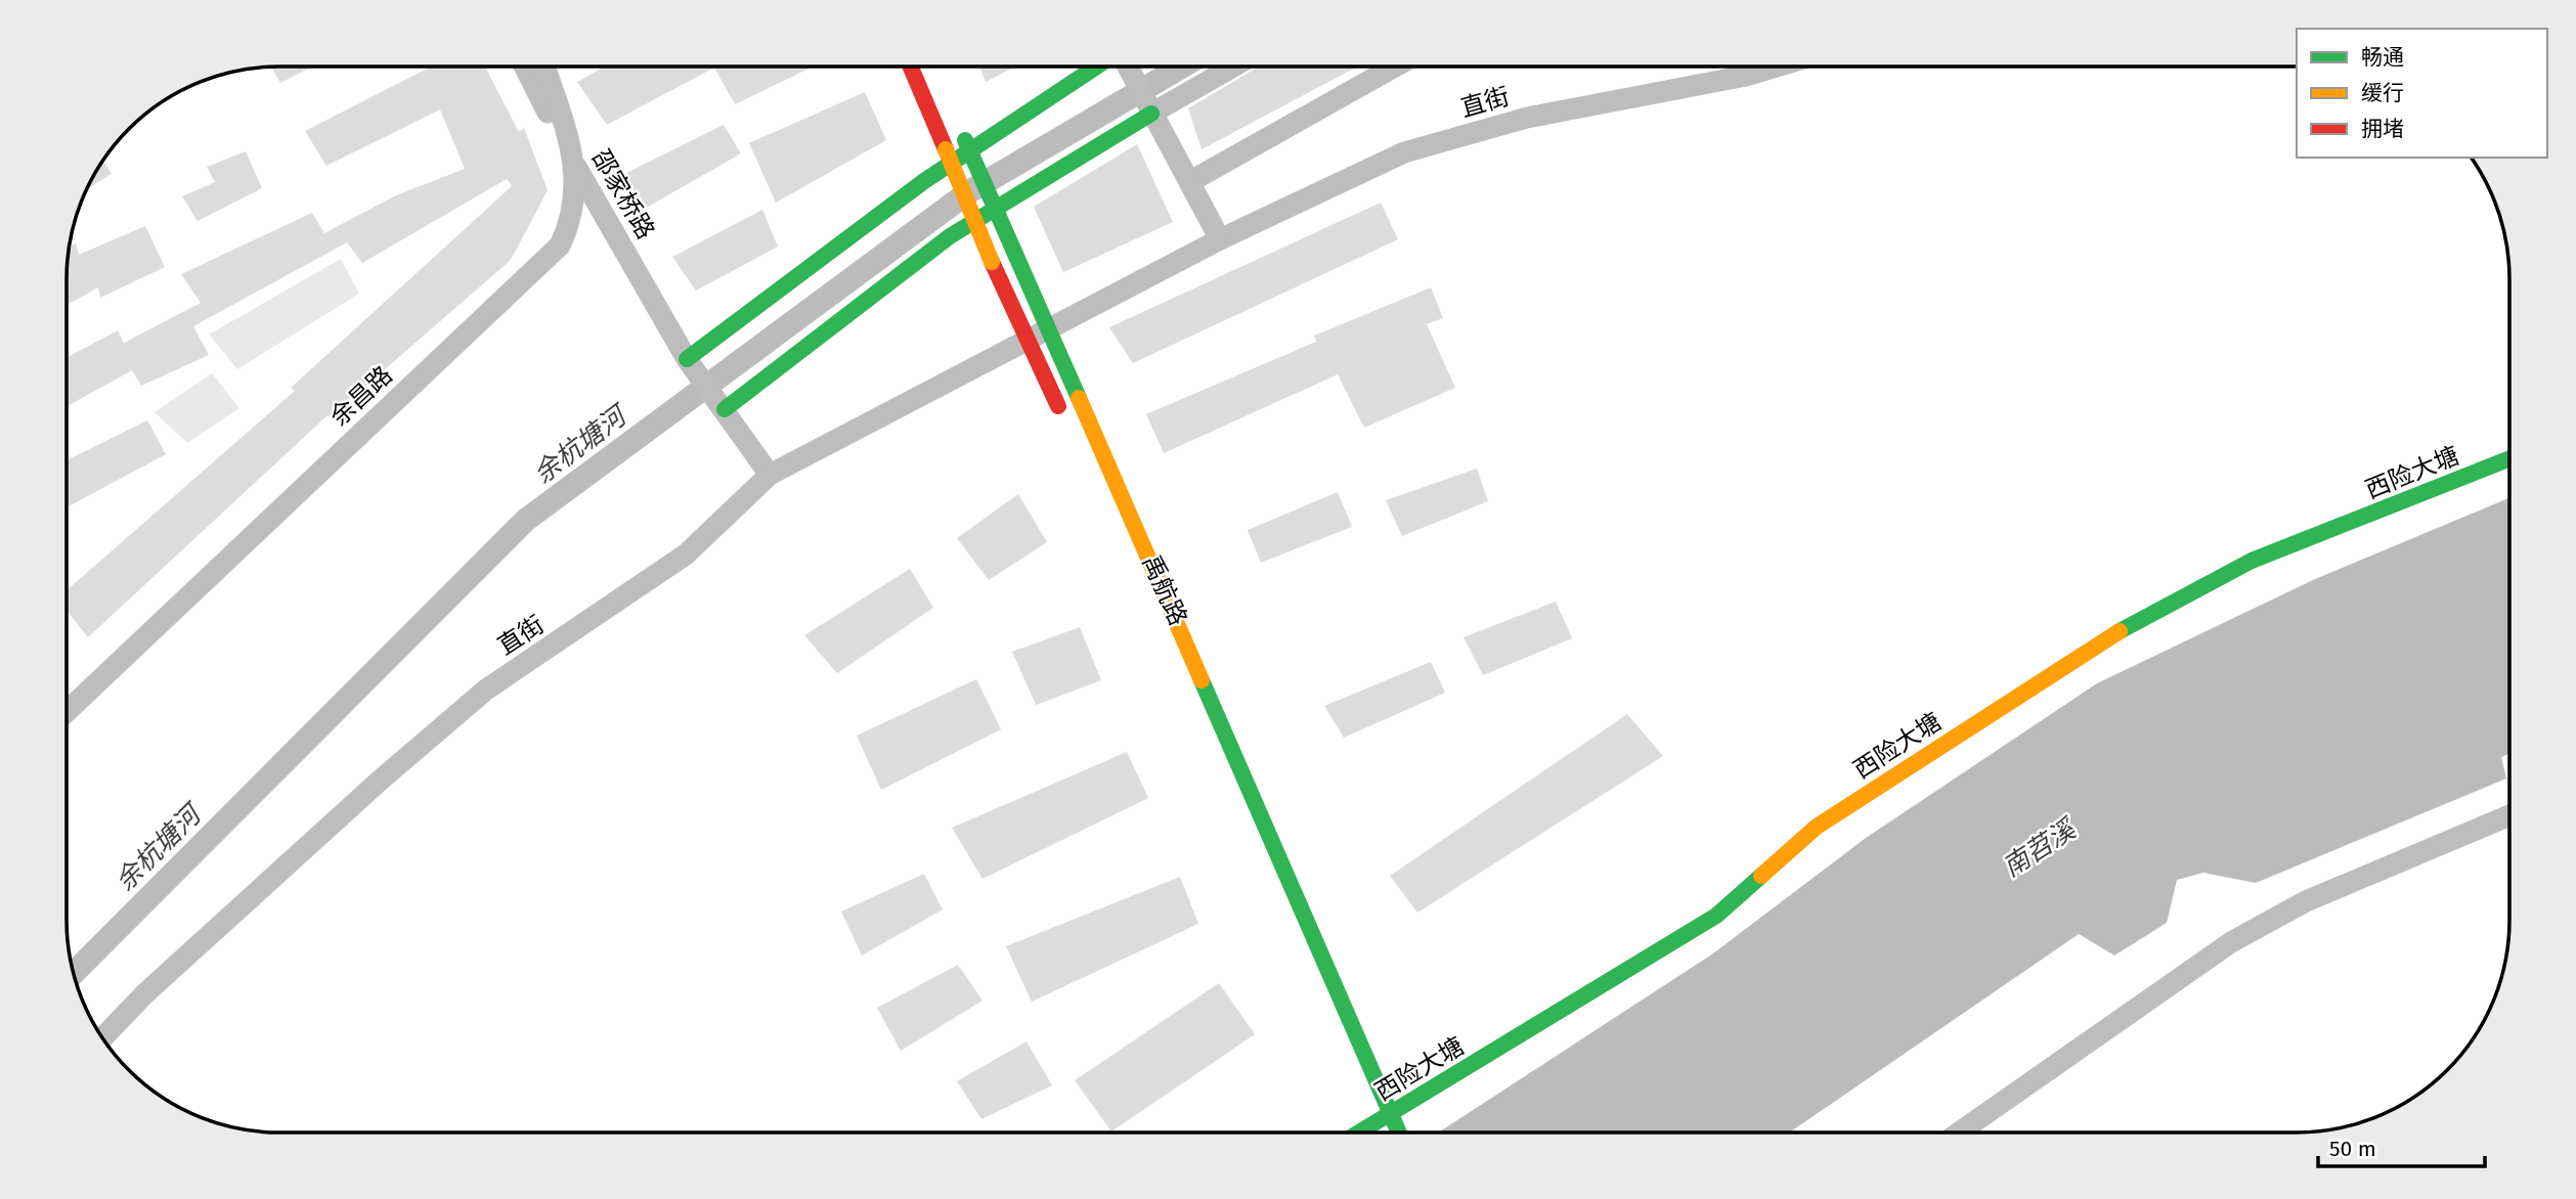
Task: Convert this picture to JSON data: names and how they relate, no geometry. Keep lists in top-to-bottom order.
{
  "streets": {
    "street": [
      "直街",
      "邵家桥路",
      "余昌路",
      "西险大塘"
    ]
  },
  "crossings": [
    ["直街", "邵家桥路"],
    ["邵家桥路", "余昌路"]
  ],
  "water": ["余杭塘河", "南苕溪"],
  "legend": ["畅通", "缓行", "拥堵"],
  "scale_bar": "50 m"
}
